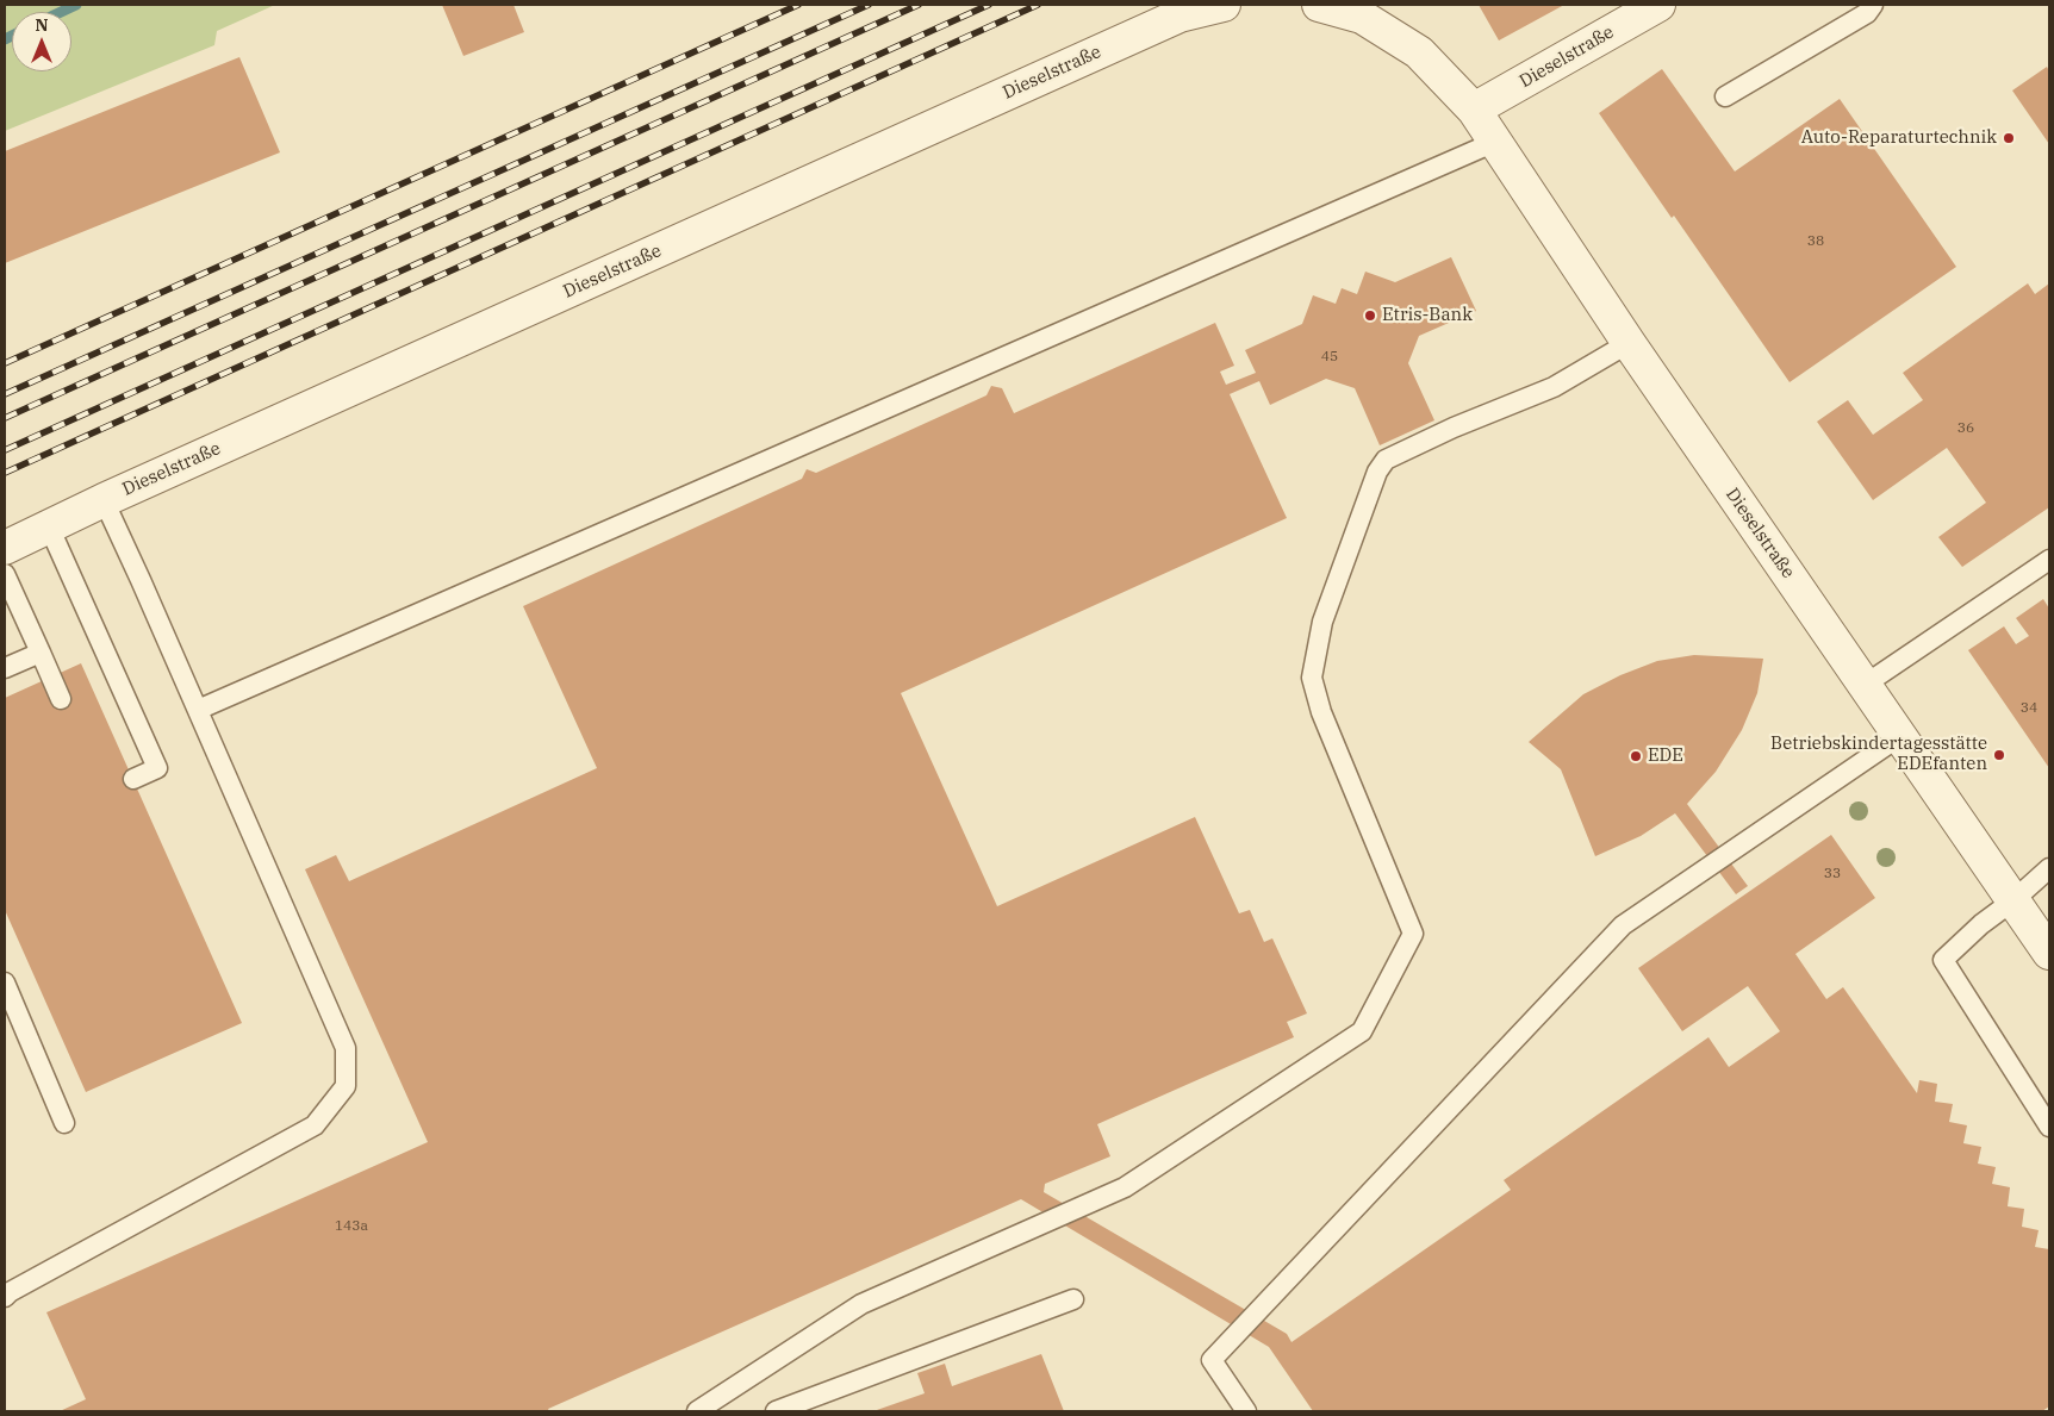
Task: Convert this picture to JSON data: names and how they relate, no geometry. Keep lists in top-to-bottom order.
{
  "streets": {
    "street": ["Dieselstraße"]
  },
  "places": [
    "Auto-Reparaturtechnik",
    "Etris-Bank",
    "Betriebskindertagesstätte EDEfanten",
    "EDE"
  ],
  "house_numbers": [
    "38",
    "45",
    "36",
    "34",
    "33",
    "143a"
  ],
  "north": "top"
}
